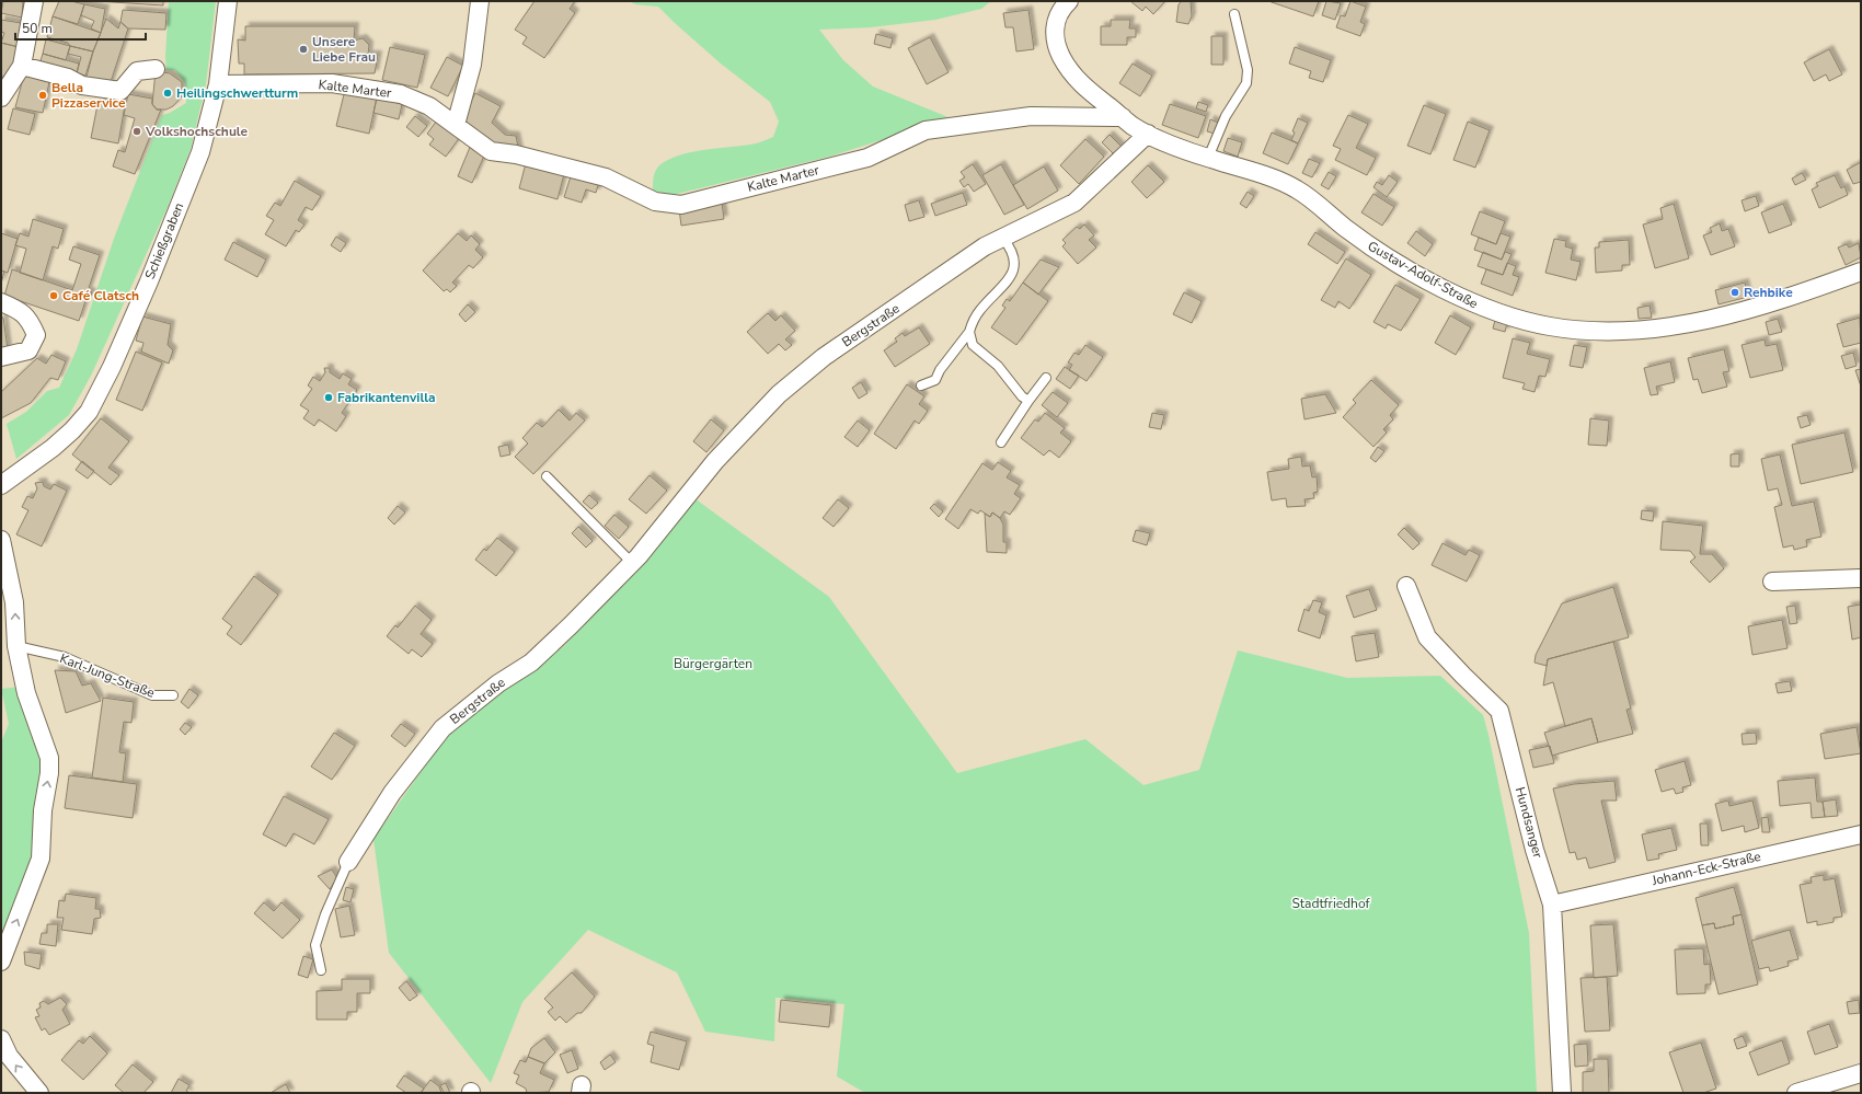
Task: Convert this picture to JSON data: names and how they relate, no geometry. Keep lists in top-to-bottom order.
{
  "streets": {
    "street": [
      "Kalte Marter",
      "Schießgraben",
      "Gustav-Adolf-Straße",
      "Bergstraße",
      "Hundsanger",
      "Johann-Eck-Straße"
    ],
    "lane": ["Karl-Jung-Straße"]
  },
  "crossings": [
    ["Kalte Marter", "Schießgraben"],
    ["Kalte Marter", "Gustav-Adolf-Straße"],
    ["Gustav-Adolf-Straße", "Bergstraße"],
    ["Hundsanger", "Johann-Eck-Straße"]
  ],
  "parks": ["Bürgergärten", "Stadtfriedhof"],
  "places": [
    "Unsere Liebe Frau",
    "Heilingschwertturm",
    "Bella Pizzaservice",
    "Volkshochschule",
    "Rehbike",
    "Café Clatsch",
    "Fabrikantenvilla"
  ],
  "scale_bar": "50 m"
}
